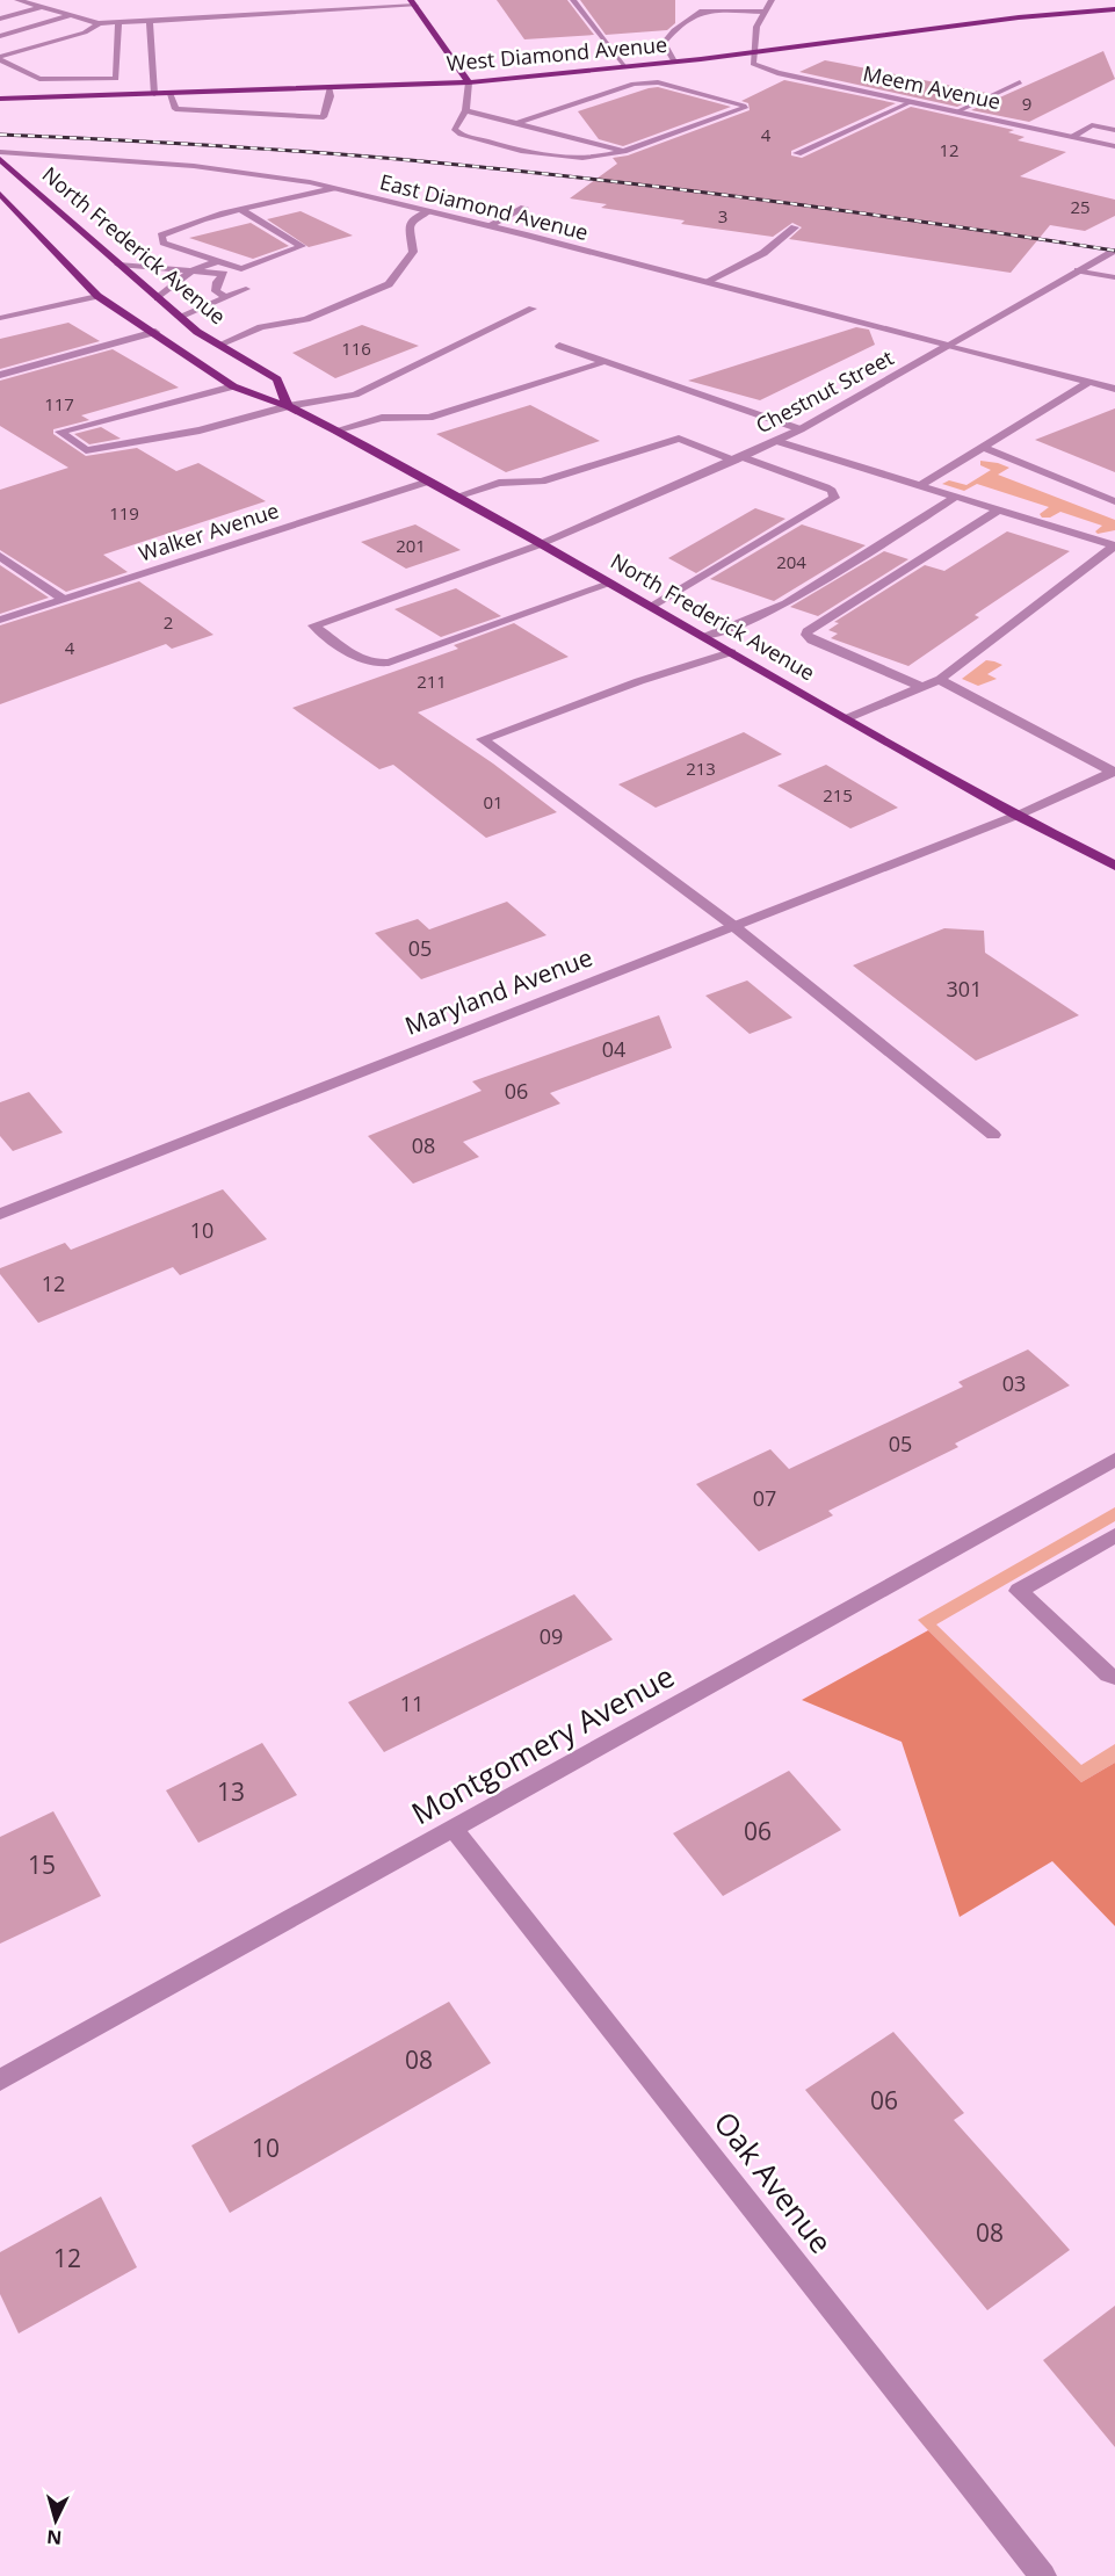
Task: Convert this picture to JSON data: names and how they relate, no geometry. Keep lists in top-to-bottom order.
{
  "streets": {
    "main road": ["West Diamond Avenue", "North Frederick Avenue"],
    "street": [
      "Meem Avenue",
      "East Diamond Avenue",
      "Chestnut Street",
      "Walker Avenue",
      "Maryland Avenue",
      "Montgomery Avenue",
      "Oak Avenue"
    ]
  },
  "crossings": [
    ["West Diamond Avenue", "Meem Avenue"],
    ["East Diamond Avenue", "Chestnut Street"],
    ["North Frederick Avenue", "Chestnut Street"],
    ["North Frederick Avenue", "Walker Avenue"],
    ["North Frederick Avenue", "Maryland Avenue"],
    ["Montgomery Avenue", "Oak Avenue"]
  ],
  "house_numbers": [
    "9",
    "4",
    "12",
    "25",
    "3",
    "116",
    "117",
    "119",
    "201",
    "204",
    "2",
    "4",
    "211",
    "213",
    "215",
    "01",
    "05",
    "301",
    "04",
    "06",
    "08",
    "10",
    "12",
    "03",
    "05",
    "07",
    "09",
    "11",
    "13",
    "06",
    "15",
    "08",
    "06",
    "10",
    "08",
    "12"
  ],
  "north": "bottom"
}
